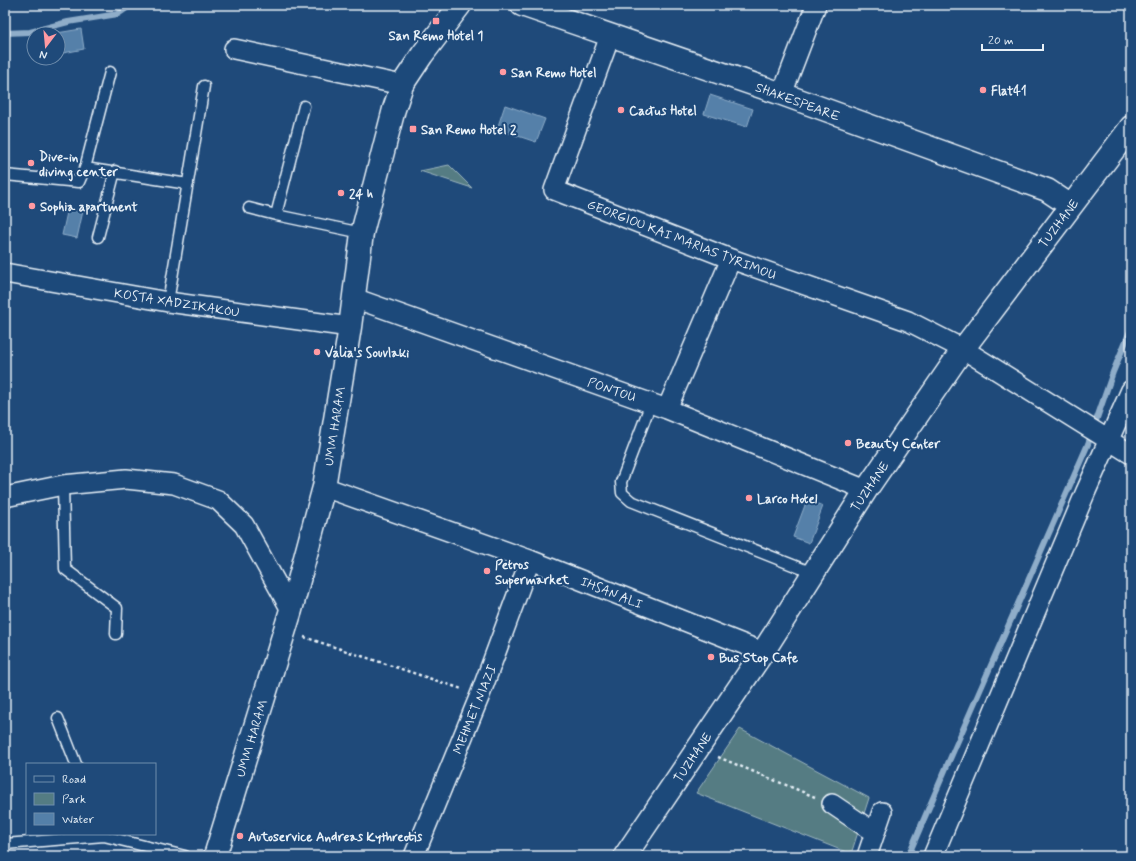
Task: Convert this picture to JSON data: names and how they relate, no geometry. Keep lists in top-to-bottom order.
{
  "streets": {
    "street": [
      "SHAKESPEARE",
      "TUZHANE",
      "GEORGIOU KAI MARIAS TYRIMOU",
      "KOSTA XADZIKAKOU",
      "PONTOU",
      "UMM HARAM",
      "IHSAN ALI",
      "MEHMET NIAZI"
    ]
  },
  "crossings": [
    ["SHAKESPEARE", "TUZHANE"],
    ["SHAKESPEARE", "GEORGIOU KAI MARIAS TYRIMOU"],
    ["TUZHANE", "GEORGIOU KAI MARIAS TYRIMOU"],
    ["TUZHANE", "PONTOU"],
    ["TUZHANE", "IHSAN ALI"],
    ["KOSTA XADZIKAKOU", "UMM HARAM"],
    ["PONTOU", "UMM HARAM"],
    ["UMM HARAM", "IHSAN ALI"],
    ["IHSAN ALI", "MEHMET NIAZI"]
  ],
  "places": {
    "transit": ["San Remo Hotel 1", "San Remo Hotel 2"],
    "other": [
      "San Remo Hotel",
      "Flat41",
      "Cactus Hotel",
      "Dive-in diving center",
      "24 h",
      "Sophia apartment",
      "Valia's Souvlaki",
      "Beauty Center",
      "Larco Hotel",
      "Petros Supermarket",
      "Bus Stop Cafe",
      "Autoservice Andreas Kythreotis"
    ]
  },
  "legend": ["Road", "Park", "Water"],
  "scale_bar": "20 m",
  "north": "bottom"
}
